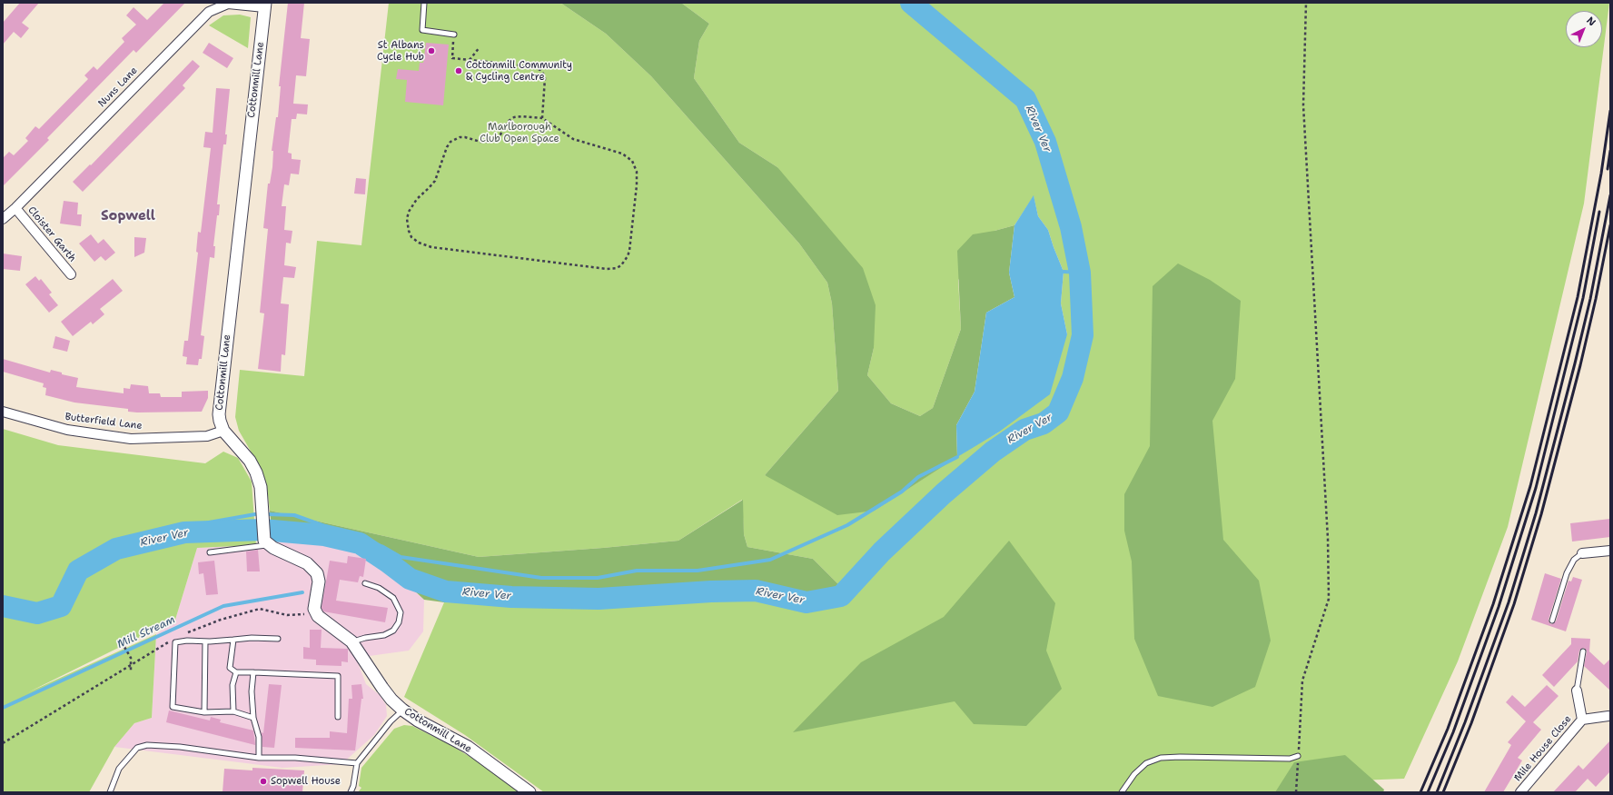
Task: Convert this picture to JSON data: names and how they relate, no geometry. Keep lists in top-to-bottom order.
{
  "streets": {
    "street": [
      "Cottonmill Lane",
      "Nuns Lane",
      "Cloister Garth",
      "Butterfield Lane",
      "Mile House Close"
    ]
  },
  "crossings": [
    ["Cottonmill Lane", "Nuns Lane"],
    ["Cottonmill Lane", "Butterfield Lane"],
    ["Nuns Lane", "Cloister Garth"]
  ],
  "districts": ["Sopwell"],
  "water": ["River Ver", "Mill Stream"],
  "parks": ["Marlborough Club Open Space"],
  "places": ["St Albans Cycle Hub", "Cottonmill Community & Cycling Centre", "Sopwell House"],
  "north": "top right"
}
